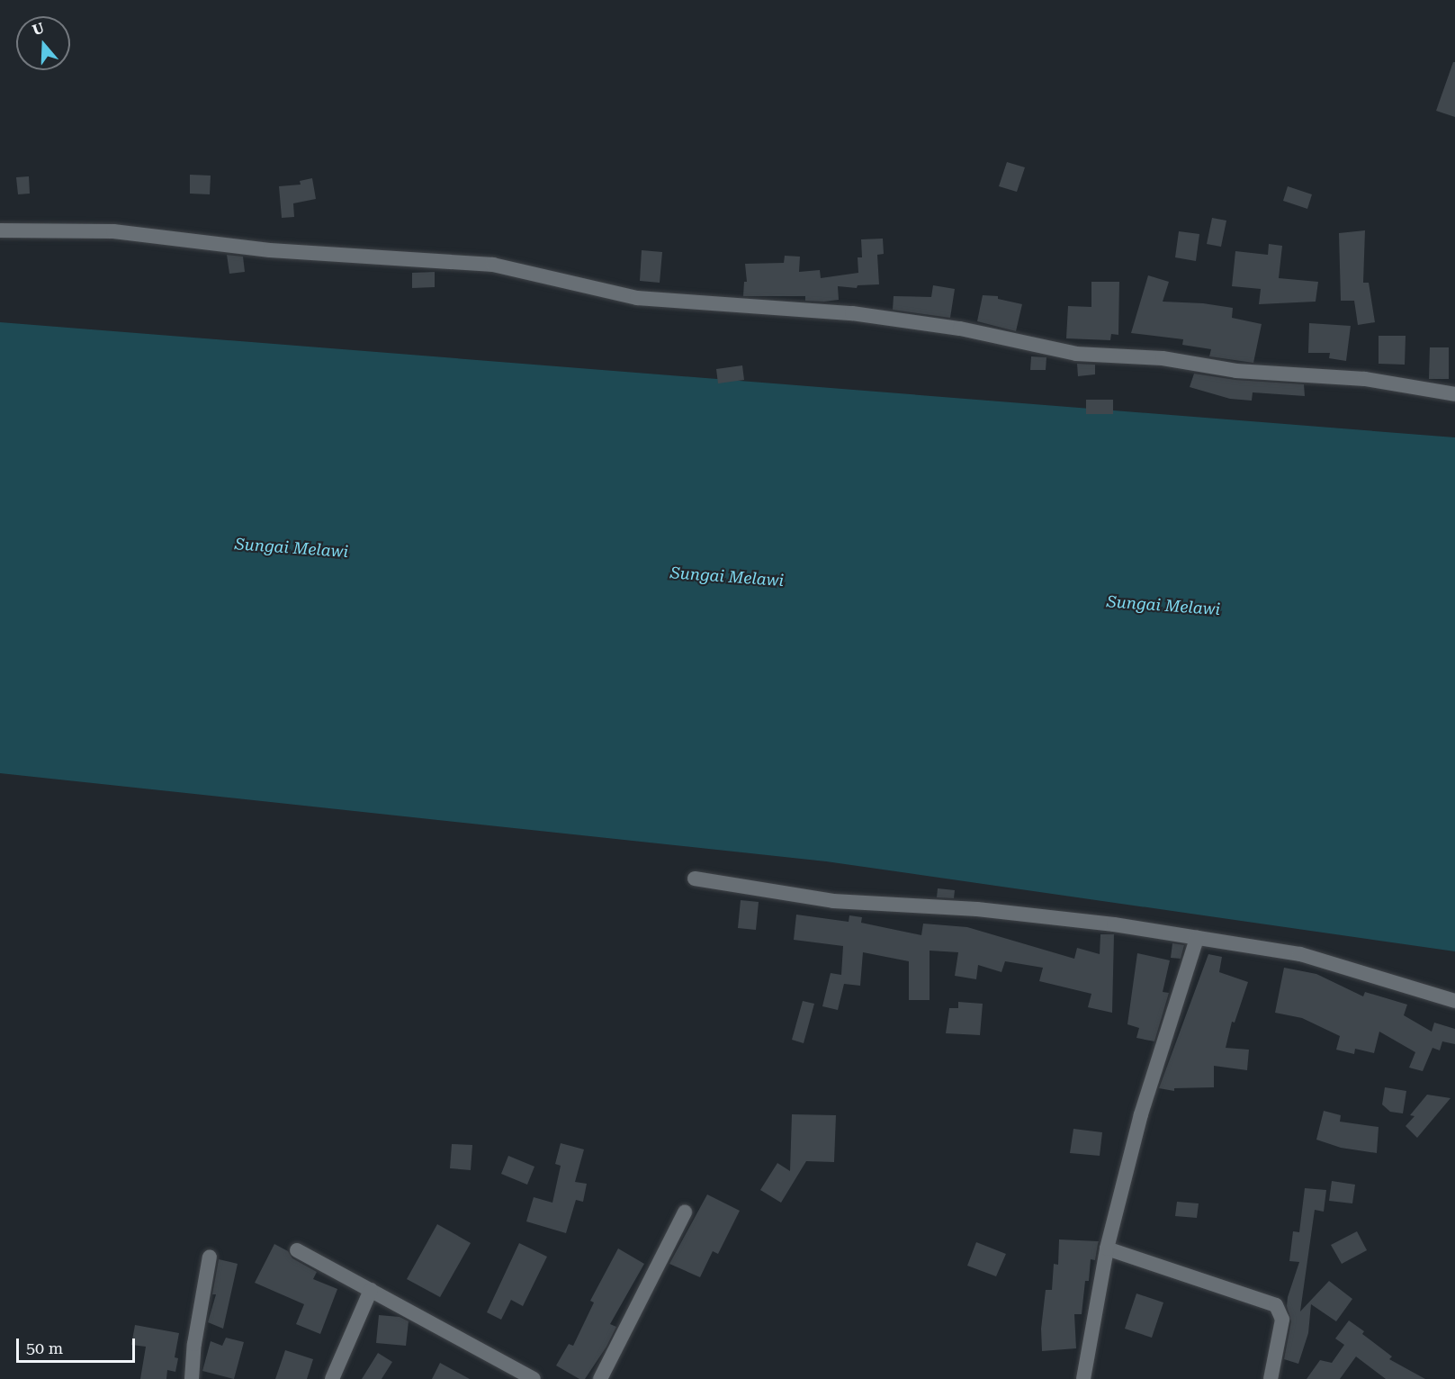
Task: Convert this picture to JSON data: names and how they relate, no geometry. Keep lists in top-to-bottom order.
{
  "water": ["Sungai Melawi"],
  "scale_bar": "50 m",
  "north": "top"
}
